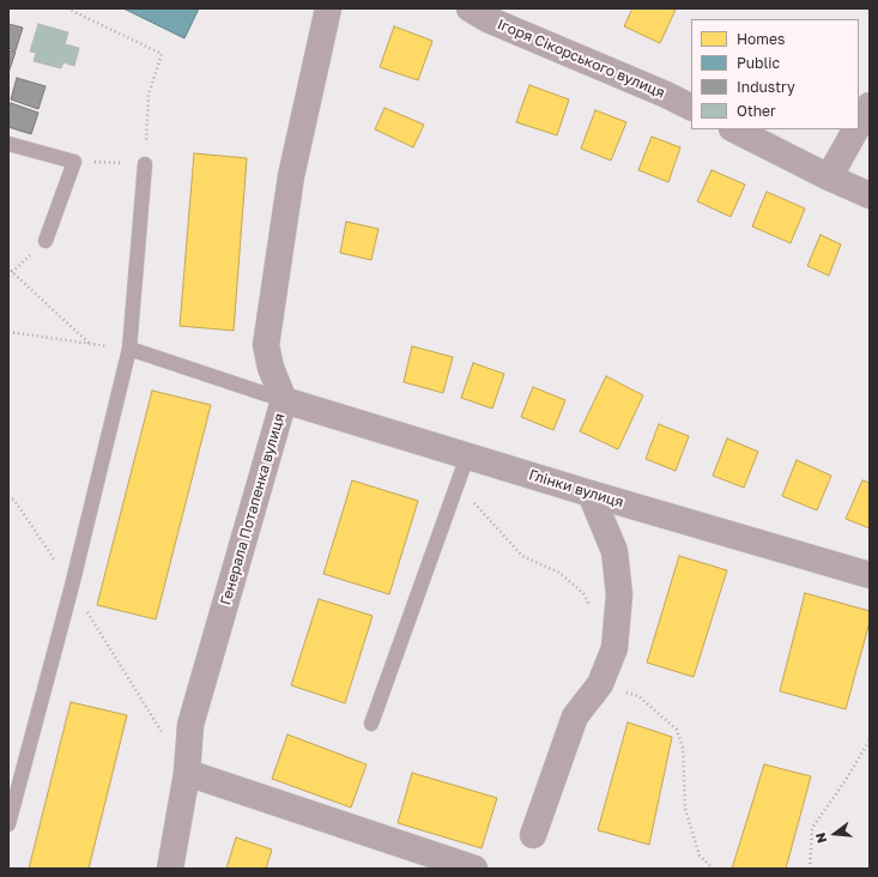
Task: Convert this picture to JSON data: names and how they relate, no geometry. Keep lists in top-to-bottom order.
{
  "streets": {
    "street": ["Ігоря Сікорського вулиця", "Глінки вулиця", "Генерала Потапенка вулиця"]
  },
  "crossings": [
    ["Глінки вулиця", "Генерала Потапенка вулиця"]
  ],
  "legend": [
    "Homes",
    "Public",
    "Industry",
    "Other"
  ],
  "north": "left"
}
